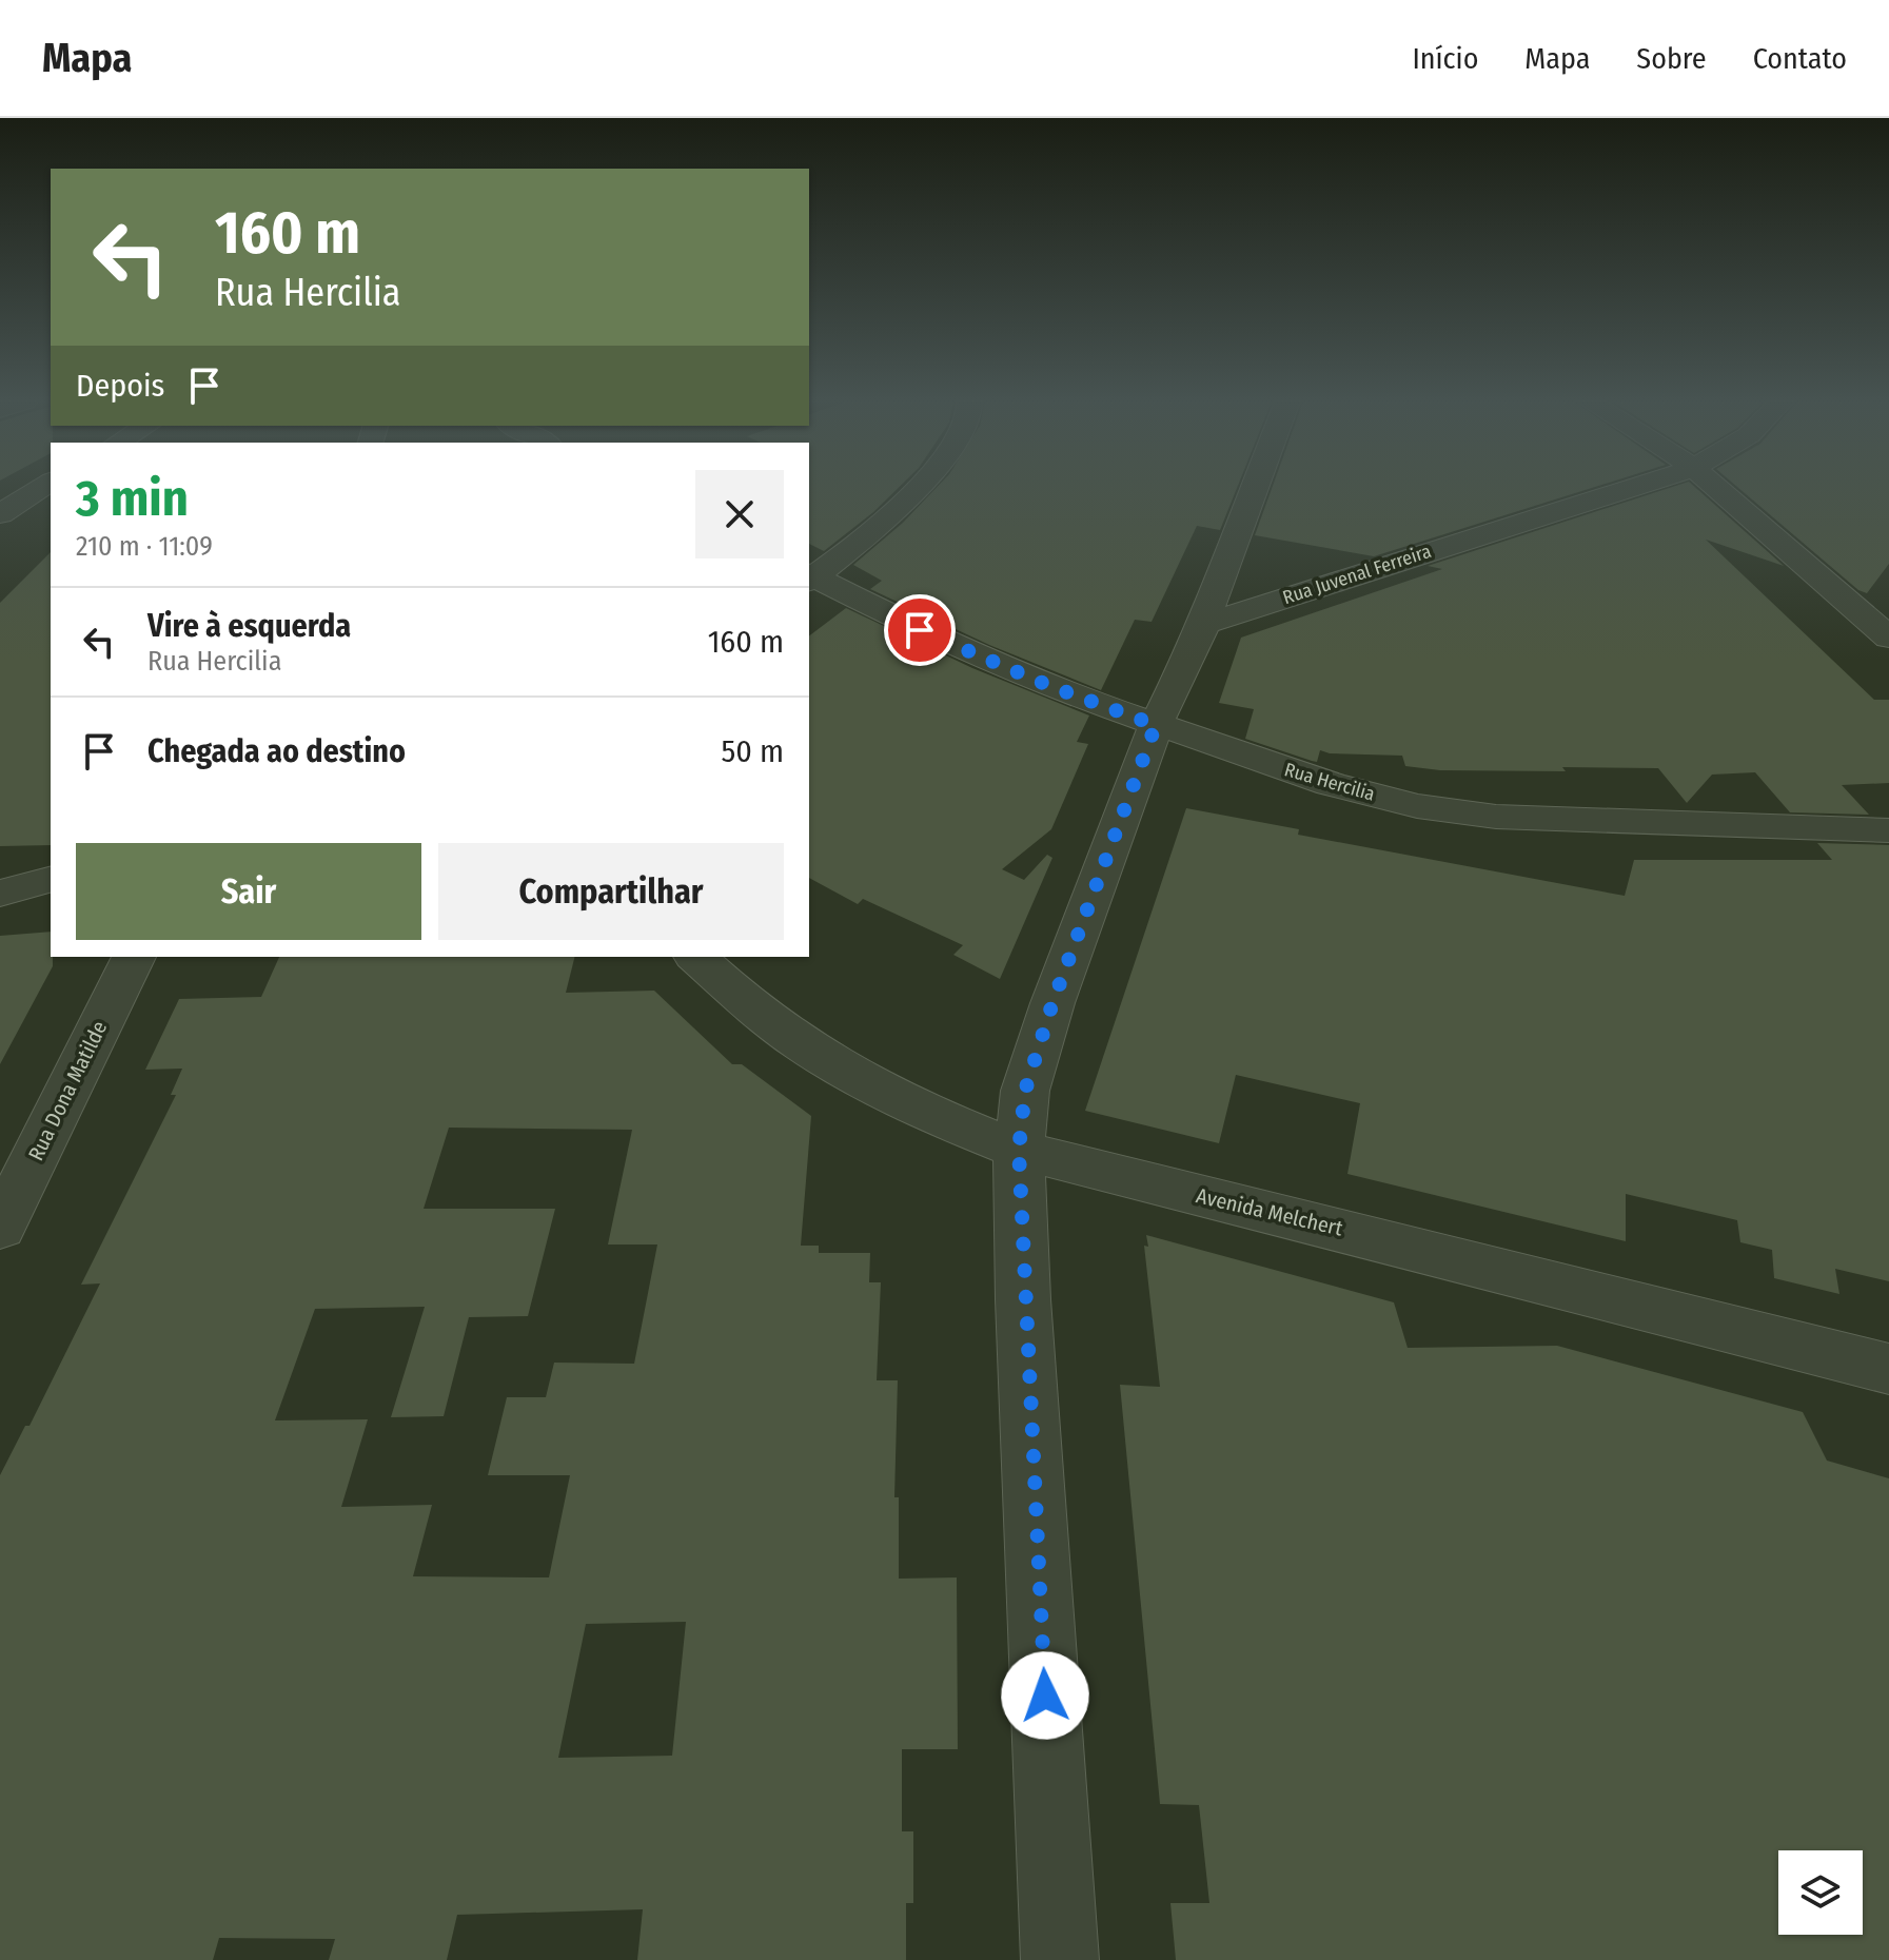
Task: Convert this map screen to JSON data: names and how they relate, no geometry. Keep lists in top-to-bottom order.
{
  "streets": {
    "street": [
      "Rua Juvenal Ferreira",
      "Rua Hercilia",
      "Rua Dona Matilde",
      "Avenida Melchert"
    ]
  },
  "page": {
    "header": "Mapa",
    "nav": [
      "Início",
      "Mapa",
      "Sobre",
      "Contato"
    ],
    "turn": ["160 m", "Rua Hercilia"],
    "then": "Depois",
    "heading": ["3 min", "210 m · 11:09"],
    "list": [
      {
        "name": "Vire à esquerda",
        "note": "Rua Hercilia",
        "value": "160 m"
      },
      {
        "name": "Chegada ao destino",
        "value": "50 m"
      }
    ],
    "buttons": ["Sair", "Compartilhar"]
  }
}
